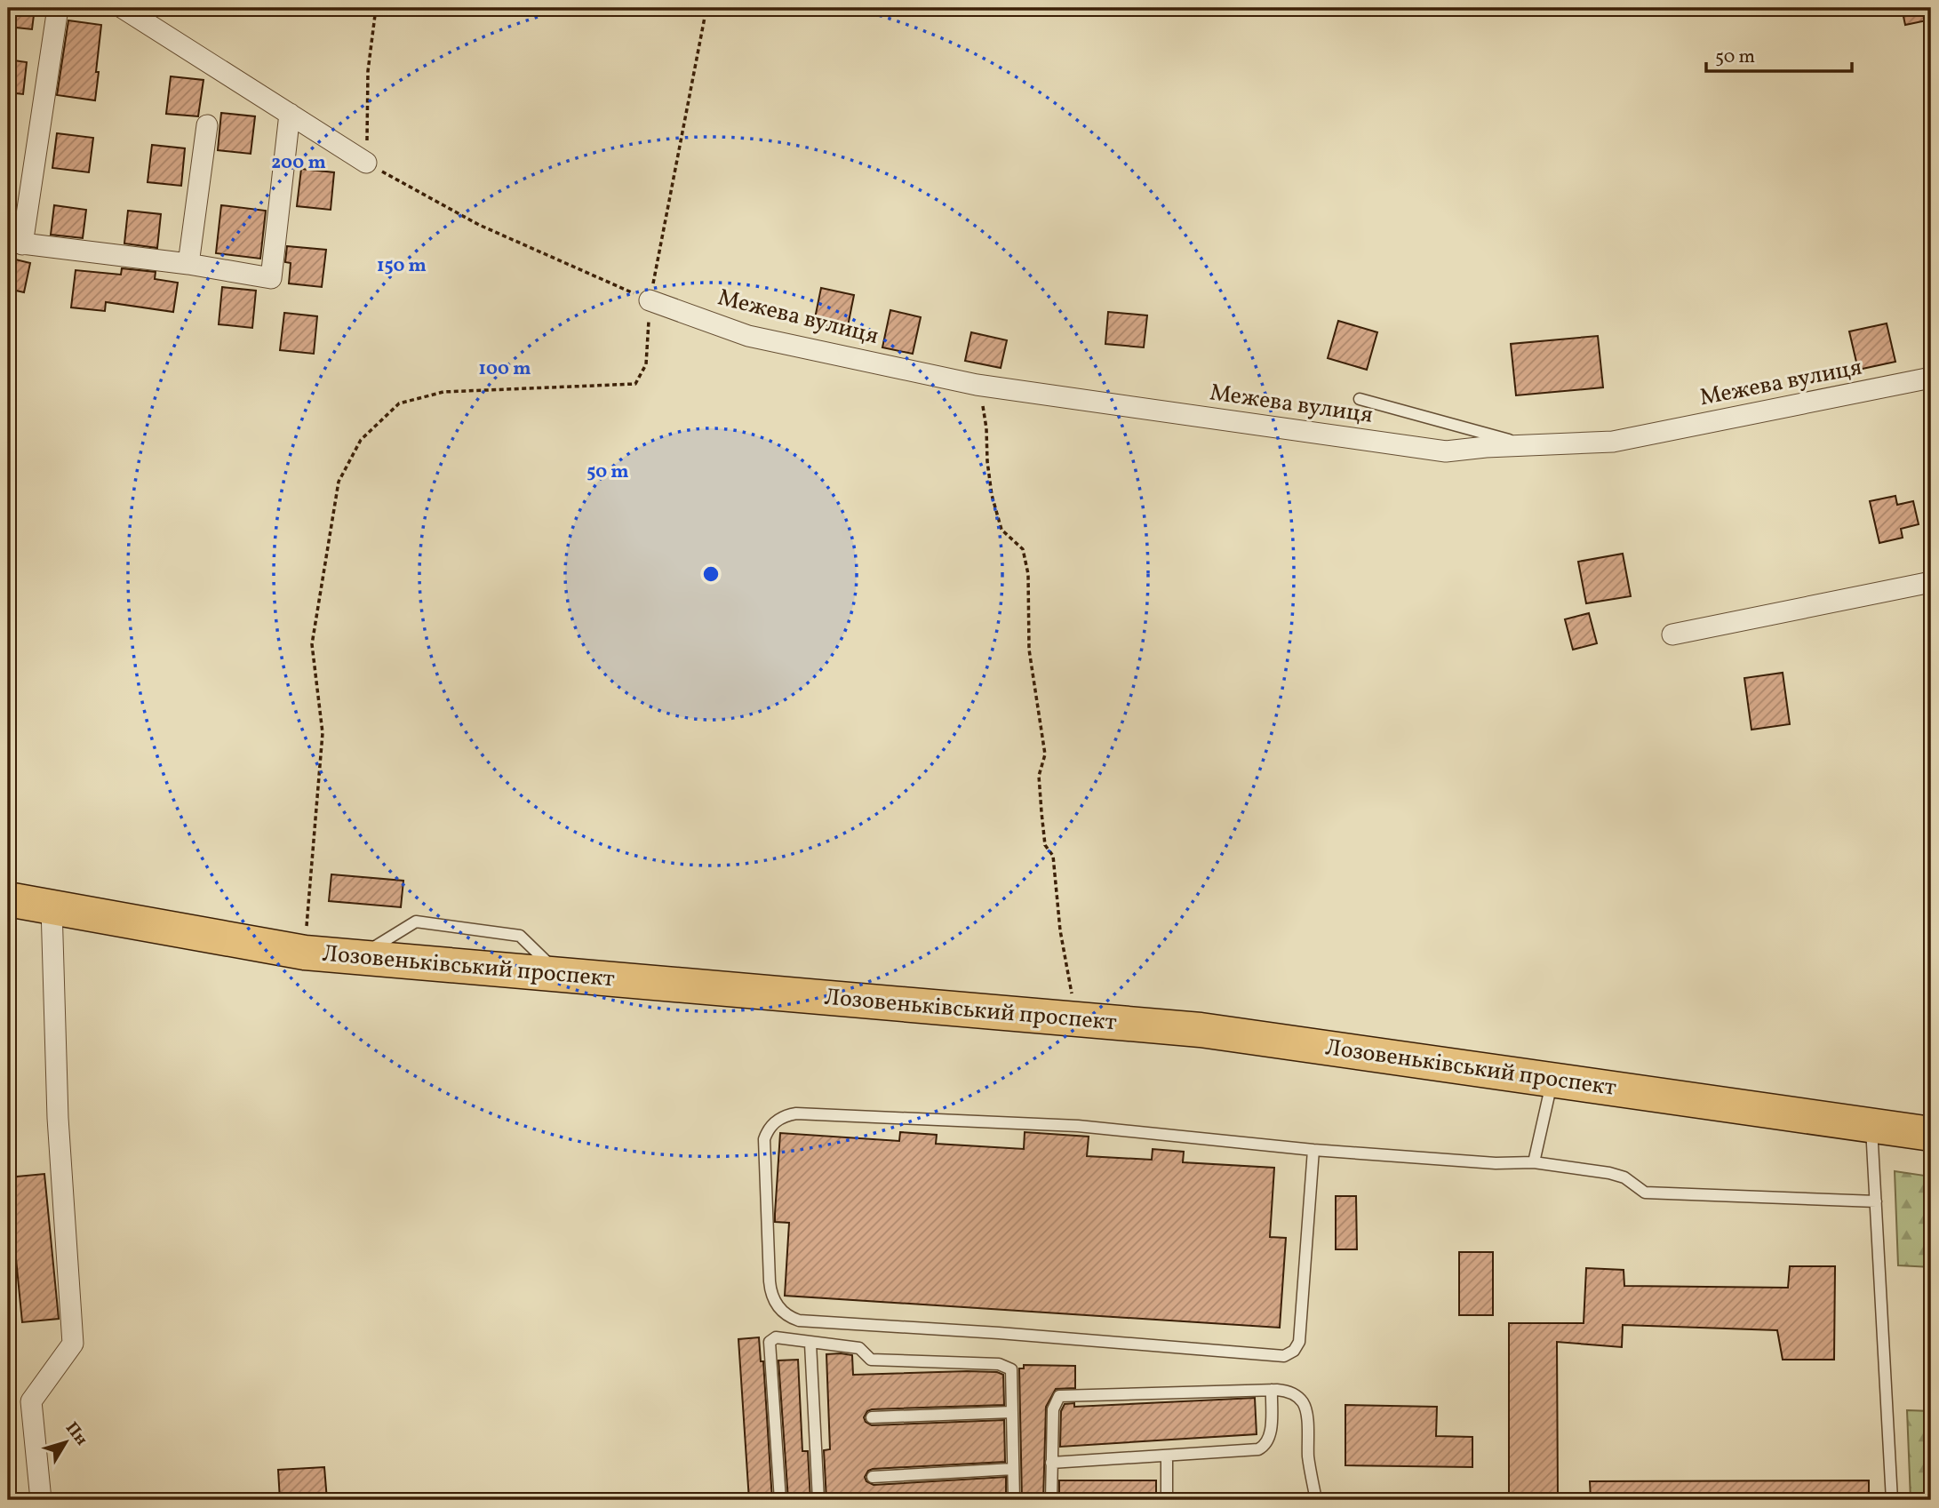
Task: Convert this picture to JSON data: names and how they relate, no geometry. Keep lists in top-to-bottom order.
{
  "streets": {
    "highway": ["Лозовеньківський проспект"],
    "street": ["Межева вулиця"]
  },
  "scale_bar": "50 m",
  "north": "top right",
  "rings": [
    "200 m",
    "150 m",
    "100 m",
    "50 m"
  ]
}
